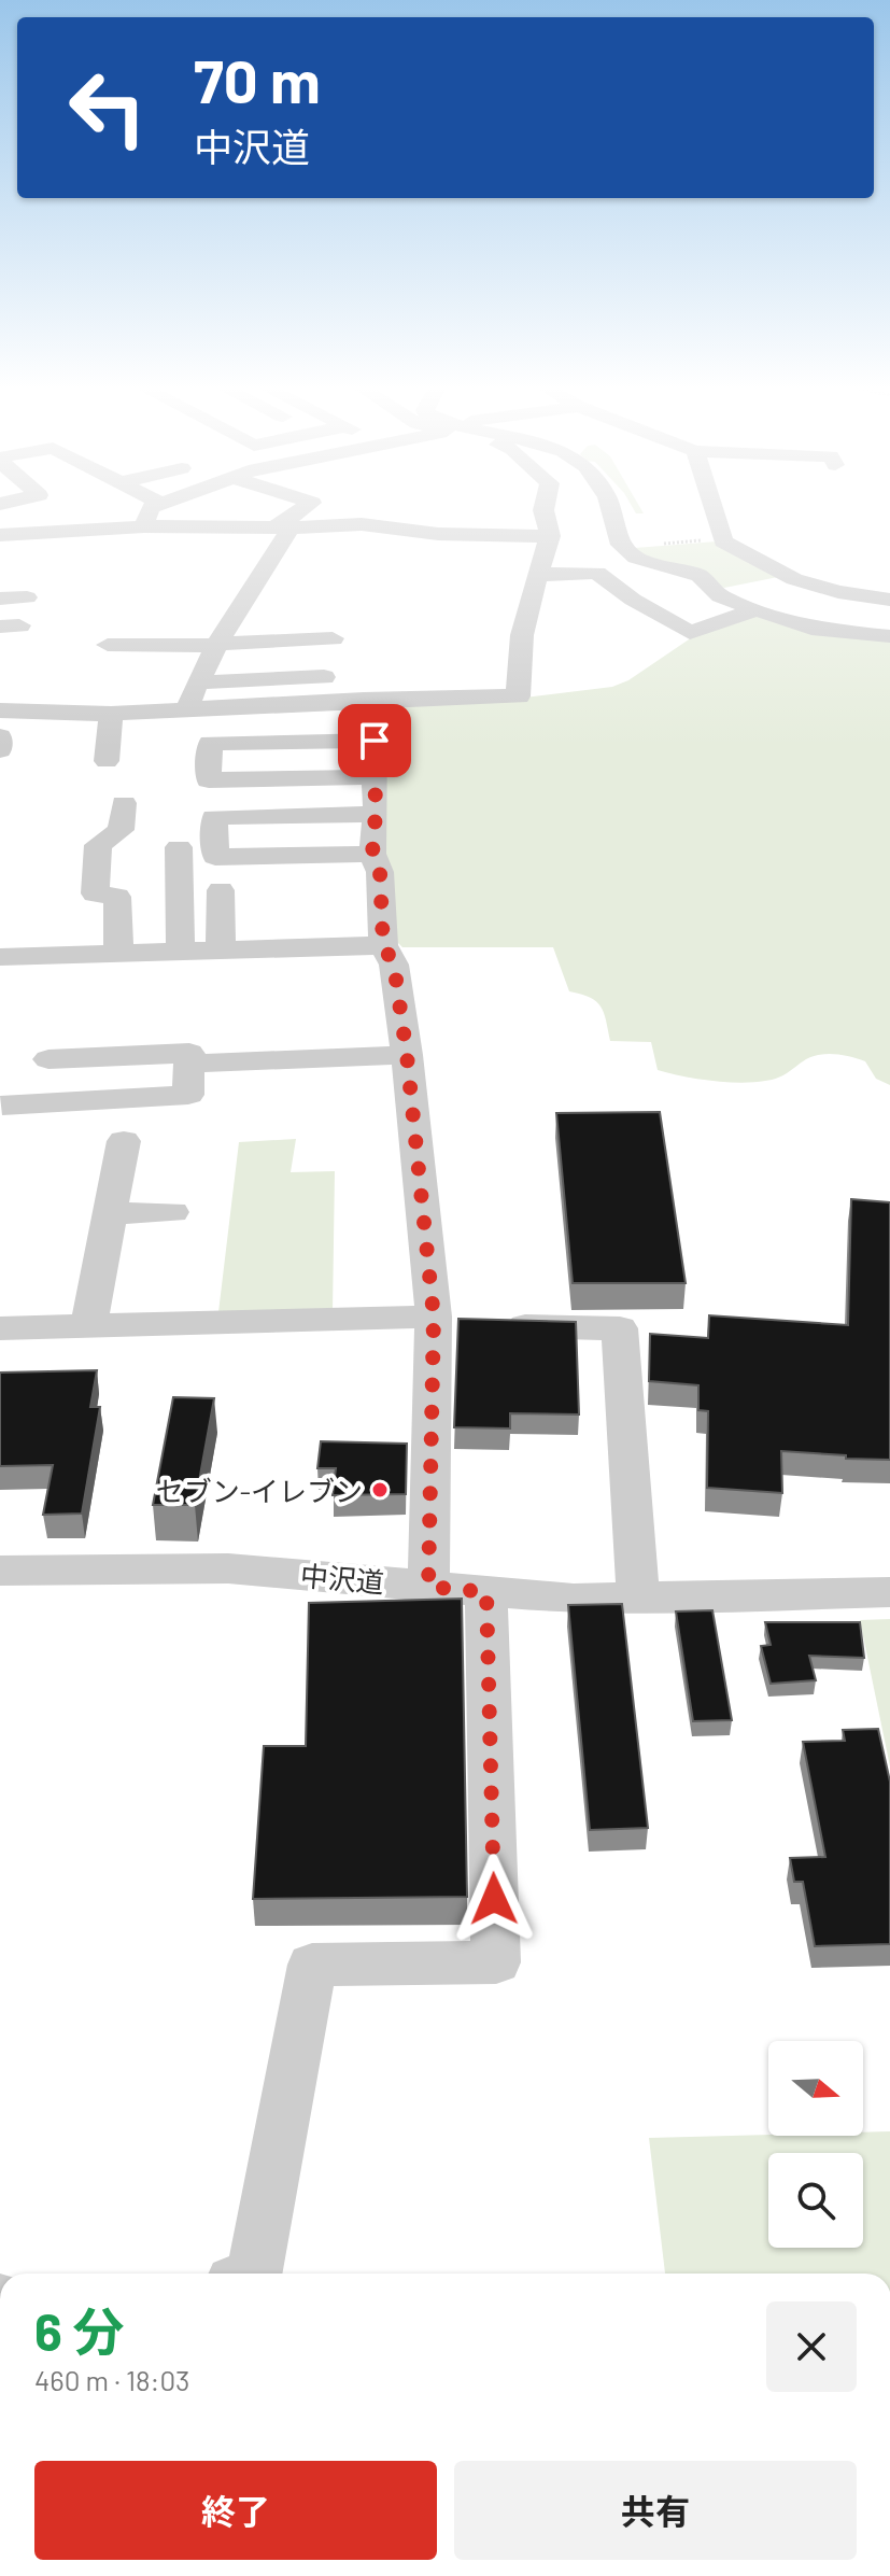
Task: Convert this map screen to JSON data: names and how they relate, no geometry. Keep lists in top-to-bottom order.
{
  "streets": {
    "street": ["中沢道"]
  },
  "places": ["セブン-イレブン"],
  "north": "right",
  "page": {
    "turn": ["70 m", "中沢道"],
    "heading": ["6 分", "460 m · 18:03"],
    "buttons": ["終了", "共有"]
  }
}
